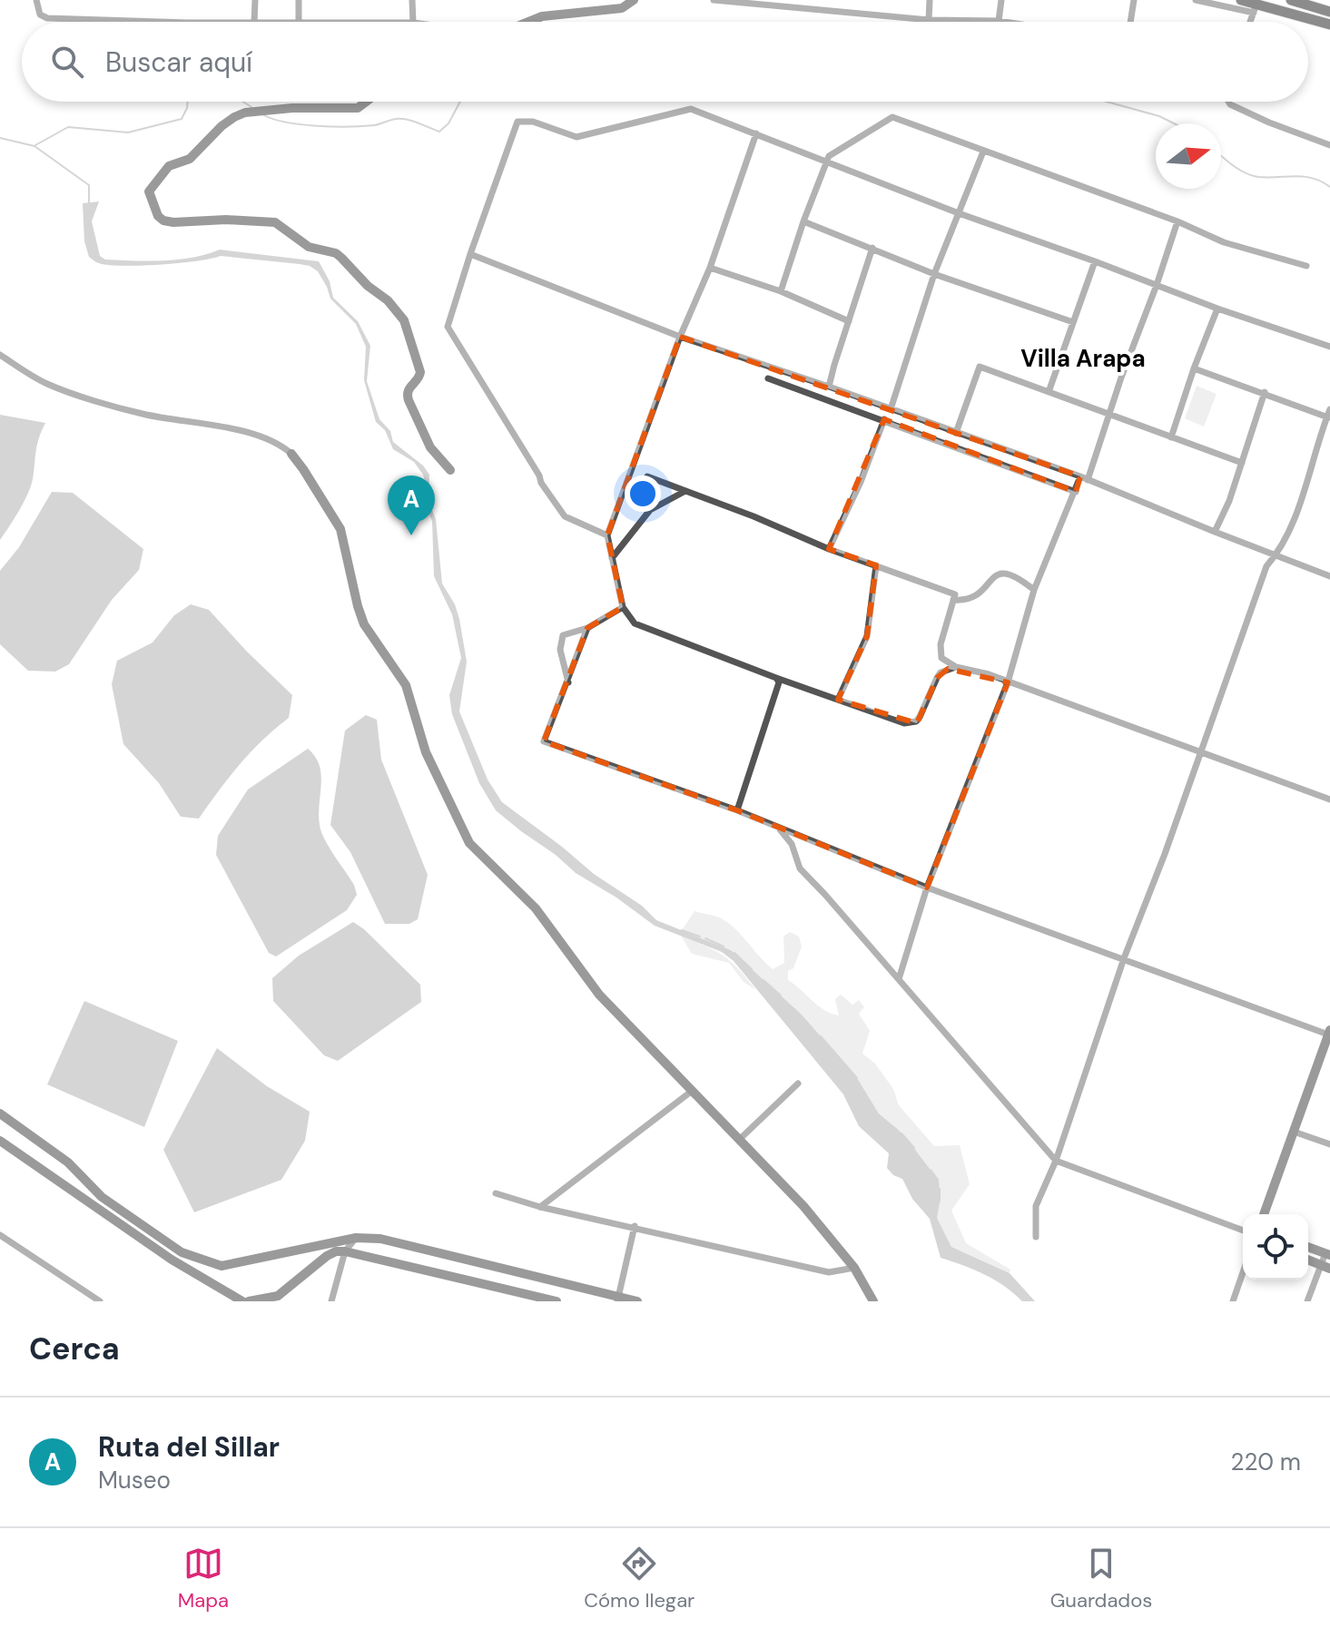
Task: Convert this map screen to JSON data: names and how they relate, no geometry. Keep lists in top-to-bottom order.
{
  "districts": ["Villa Arapa"],
  "north": "right",
  "page": {
    "search": "Buscar aquí",
    "pins": "A",
    "heading": "Cerca",
    "list": [
      {
        "mark": "A",
        "name": "Ruta del Sillar",
        "note": "Museo",
        "value": "220 m"
      }
    ],
    "nav": ["Mapa", "Cómo llegar", "Guardados"]
  }
}
